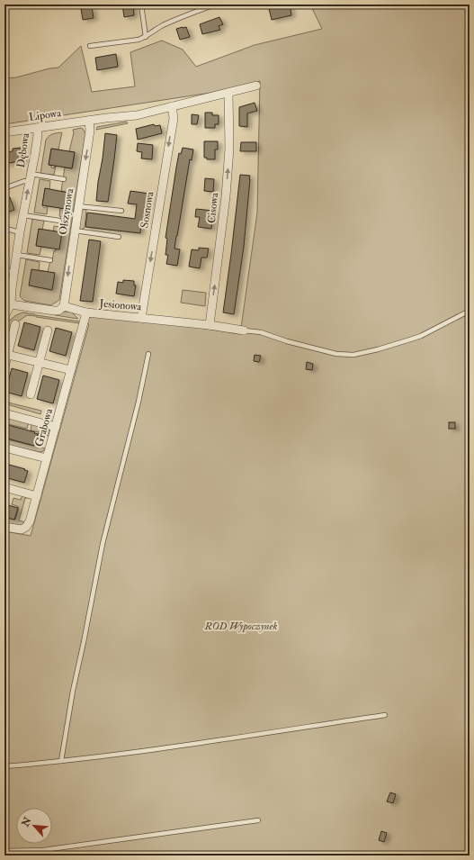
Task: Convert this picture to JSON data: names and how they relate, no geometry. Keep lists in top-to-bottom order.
{
  "streets": {
    "street": [
      "Lipowa",
      "Dębowa",
      "Cisowa",
      "Sosnowa",
      "Olszynowa",
      "Jesionowa",
      "Grabowa"
    ]
  },
  "crossings": [
    ["Lipowa", "Dębowa"],
    ["Lipowa", "Cisowa"],
    ["Lipowa", "Sosnowa"],
    ["Lipowa", "Olszynowa"],
    ["Dębowa", "Jesionowa"],
    ["Cisowa", "Jesionowa"],
    ["Sosnowa", "Jesionowa"],
    ["Olszynowa", "Jesionowa"],
    ["Jesionowa", "Grabowa"]
  ],
  "one_way": ["Cisowa", "Sosnowa", "Olszynowa"],
  "parks": ["ROD Wypoczynek"],
  "north": "top left"
}
